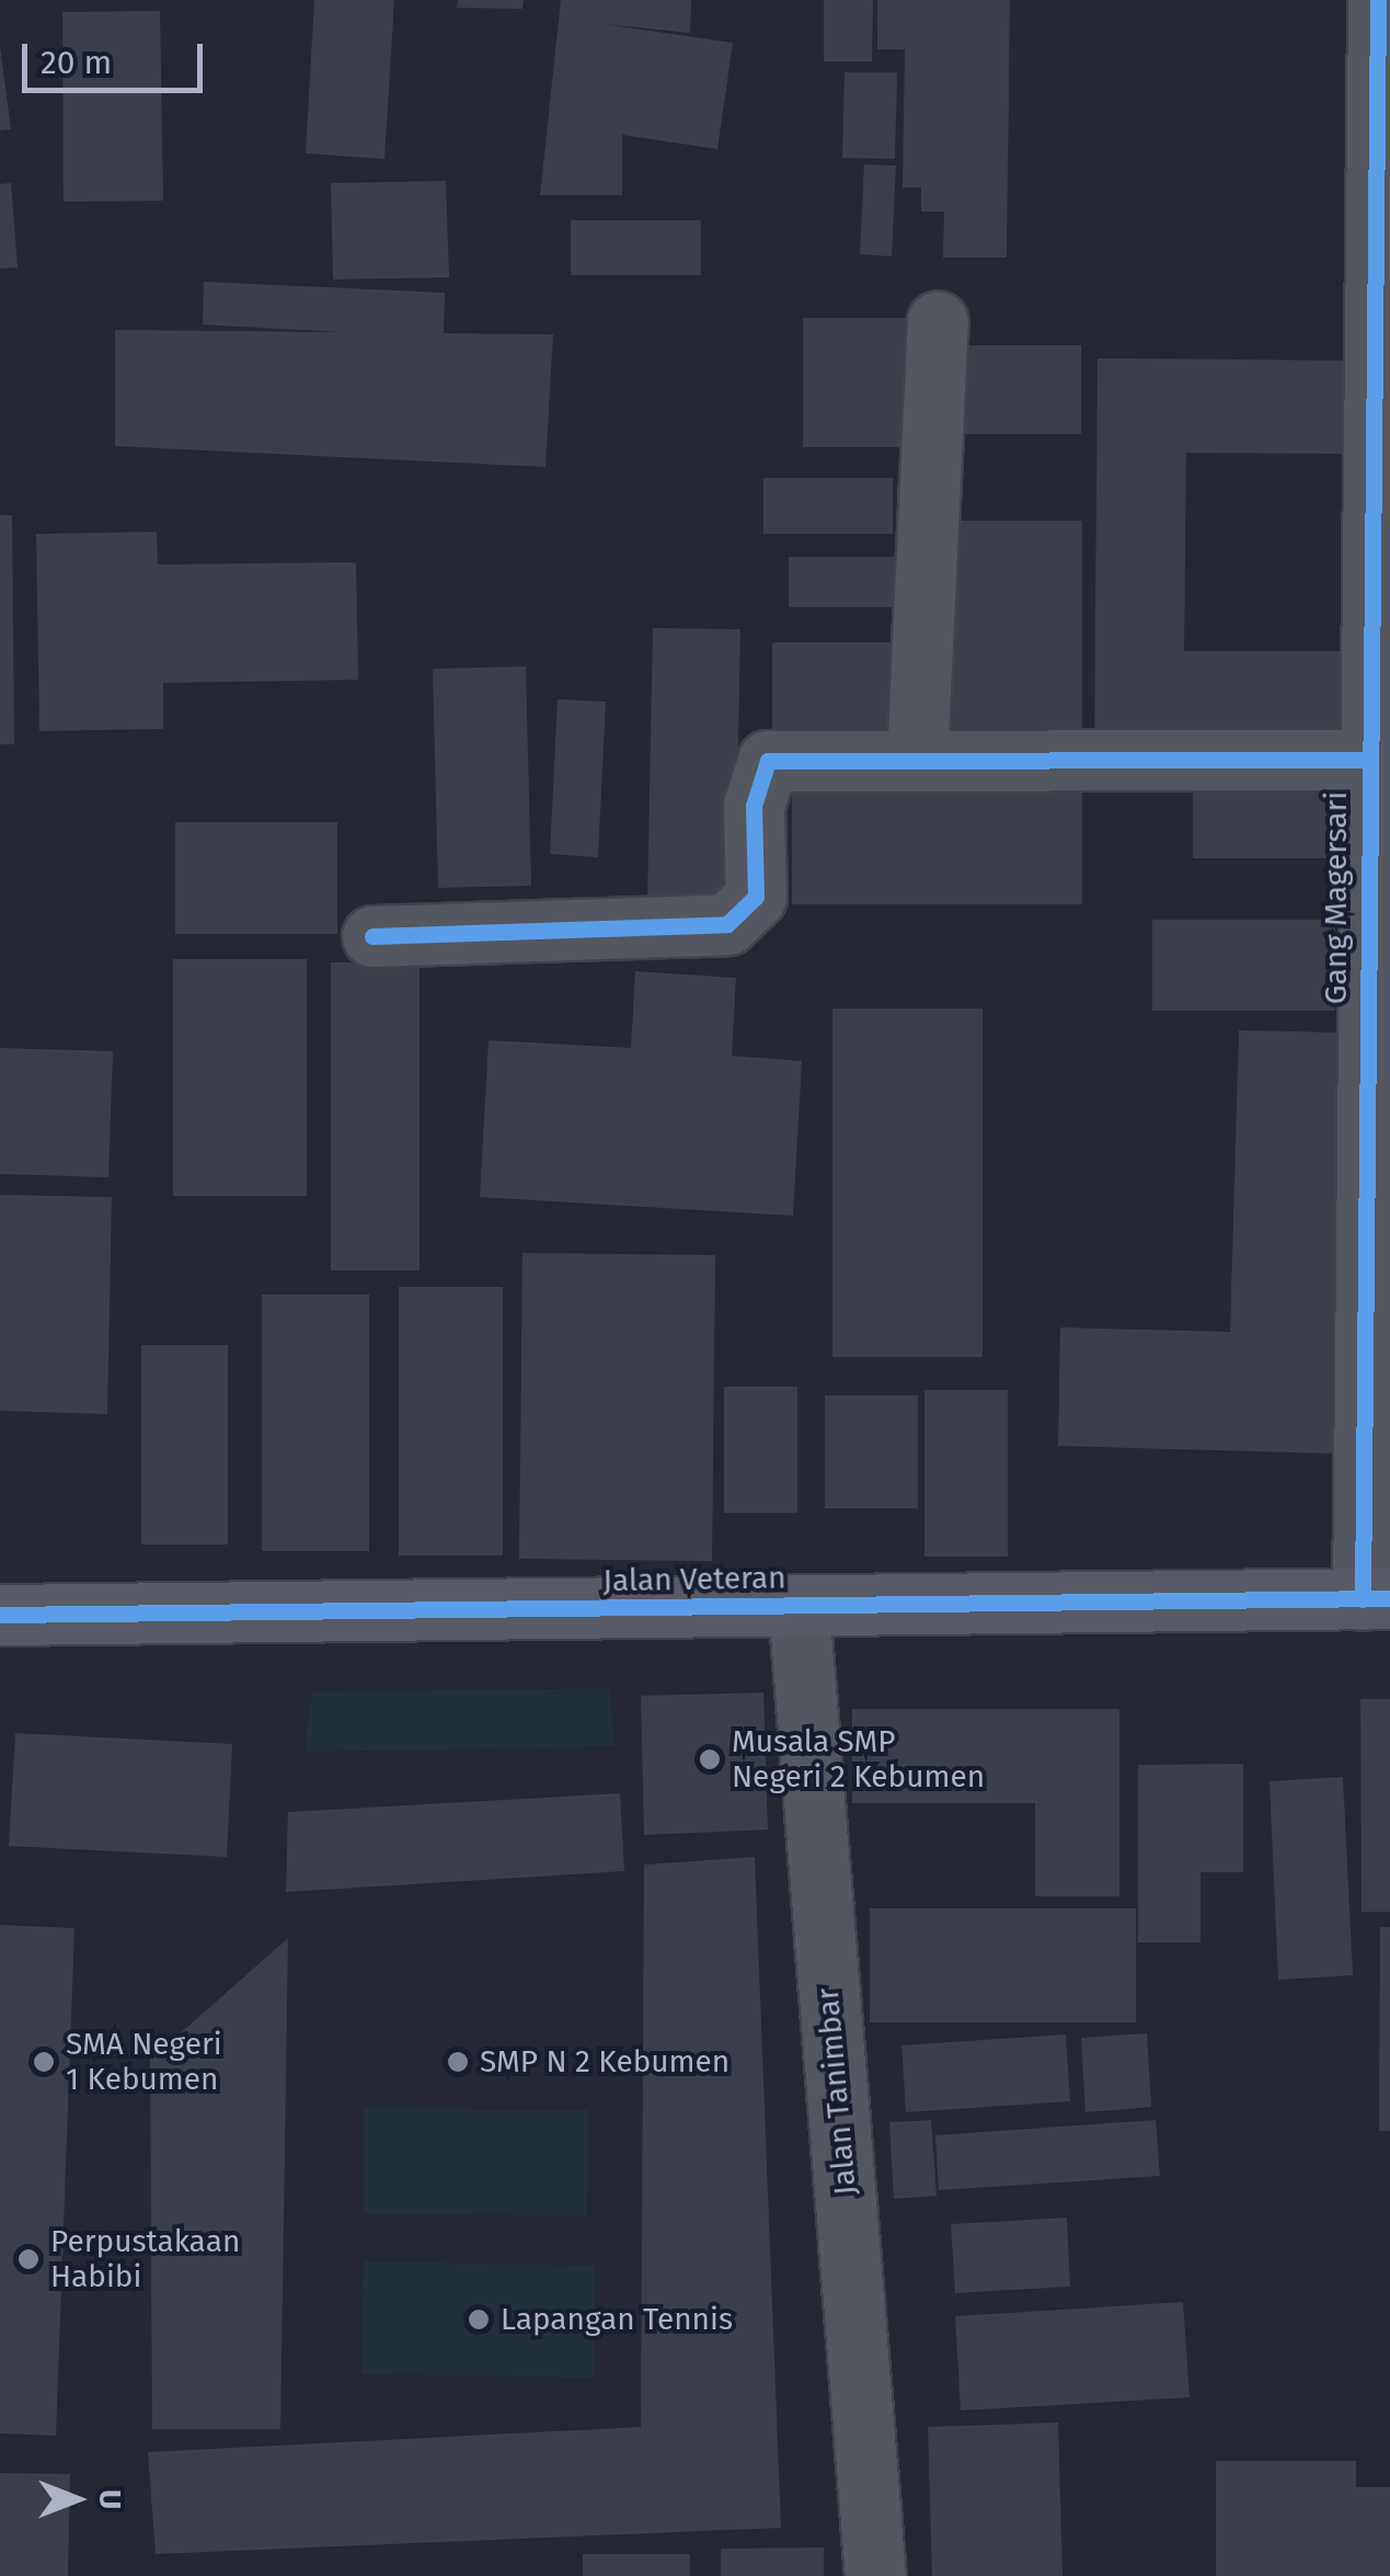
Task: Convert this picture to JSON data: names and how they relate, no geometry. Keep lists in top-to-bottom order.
{
  "streets": {
    "street": ["Gang Magersari", "Jalan Veteran", "Jalan Tanimbar"]
  },
  "crossings": [
    ["Gang Magersari", "Jalan Veteran"],
    ["Jalan Veteran", "Jalan Tanimbar"]
  ],
  "places": [
    "Musala SMP Negeri 2 Kebumen",
    "SMA Negeri 1 Kebumen",
    "SMP N 2 Kebumen",
    "Perpustakaan Habibi",
    "Lapangan Tennis"
  ],
  "scale_bar": "20 m",
  "north": "right"
}
